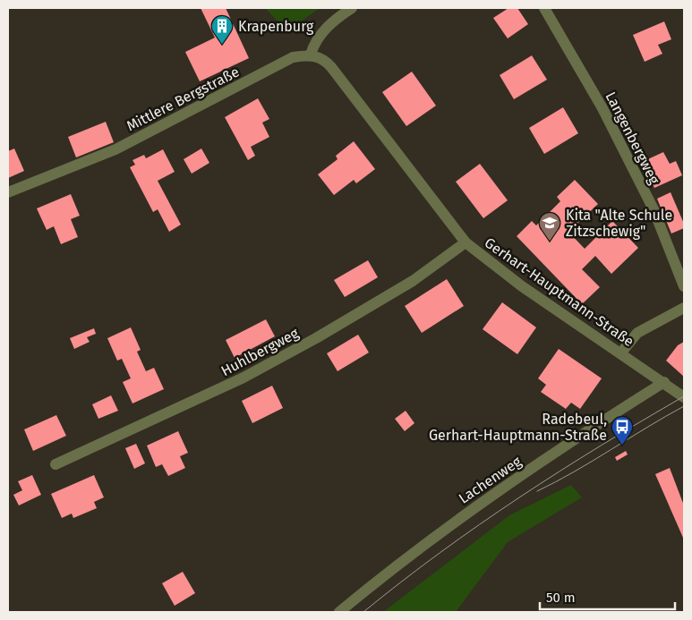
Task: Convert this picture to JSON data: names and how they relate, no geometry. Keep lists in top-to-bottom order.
{
  "streets": {
    "street": [
      "Mittlere Bergstraße",
      "Langenbergweg",
      "Gerhart-Hauptmann-Straße",
      "Huhlbergweg",
      "Lachenweg"
    ]
  },
  "crossings": [
    ["Mittlere Bergstraße", "Gerhart-Hauptmann-Straße"],
    ["Gerhart-Hauptmann-Straße", "Huhlbergweg"],
    ["Gerhart-Hauptmann-Straße", "Lachenweg"]
  ],
  "places": {
    "building": ["Krapenburg"],
    "school or university": ["Kita \"Alte Schule Zitzschewig\""],
    "bus stop": ["Radebeul, Gerhart-Hauptmann-Straße"]
  },
  "scale_bar": "50 m"
}
